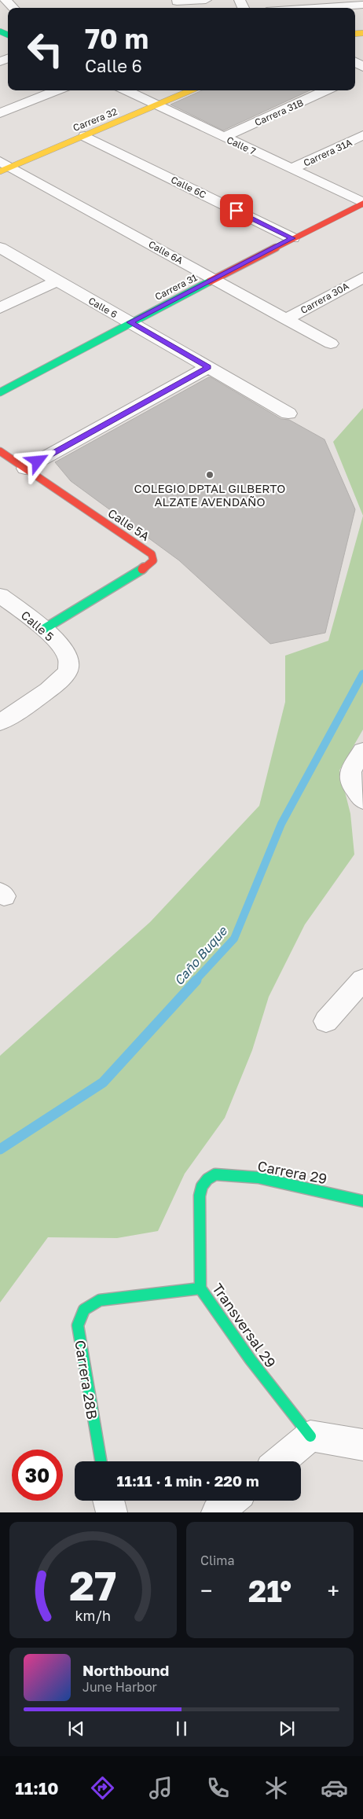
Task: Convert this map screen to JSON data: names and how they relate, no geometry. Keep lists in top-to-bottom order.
{
  "streets": {
    "street": [
      "Carrera 31B",
      "Carrera 32",
      "Calle 7",
      "Carrera 31A",
      "Calle 6C",
      "Calle 6A",
      "Carrera 31",
      "Carrera 30A",
      "Calle 6",
      "Calle 5A",
      "Calle 5",
      "Carrera 29",
      "Transversal 29",
      "Carrera 28B"
    ]
  },
  "crossings": [
    ["Carrera 31B", "Calle 7"],
    ["Carrera 32", "Calle 7"],
    ["Carrera 32", "Calle 6C"],
    ["Carrera 32", "Calle 6A"],
    ["Calle 7", "Carrera 31A"],
    ["Calle 7", "Carrera 31"],
    ["Calle 6C", "Carrera 31"],
    ["Calle 6A", "Carrera 31"],
    ["Calle 6A", "Carrera 30A"],
    ["Carrera 31", "Calle 6"],
    ["Calle 5A", "Calle 5"],
    ["Carrera 29", "Transversal 29"],
    ["Transversal 29", "Carrera 28B"]
  ],
  "water": ["Caño Buque"],
  "places": ["COLEGIO DPTAL GILBERTO ALZATE AVENDAÑO"],
  "page": {
    "turn": ["70 m", "Calle 6"],
    "limit": "30",
    "trip": "11:11 · 1 min · 220 m",
    "tile": "Clima",
    "heat": ["−", "21°", "+"],
    "song": ["Northbound", "June Harbor"],
    "tabs": "11:10",
    "gauge": ["27", "km/h"]
  }
}
